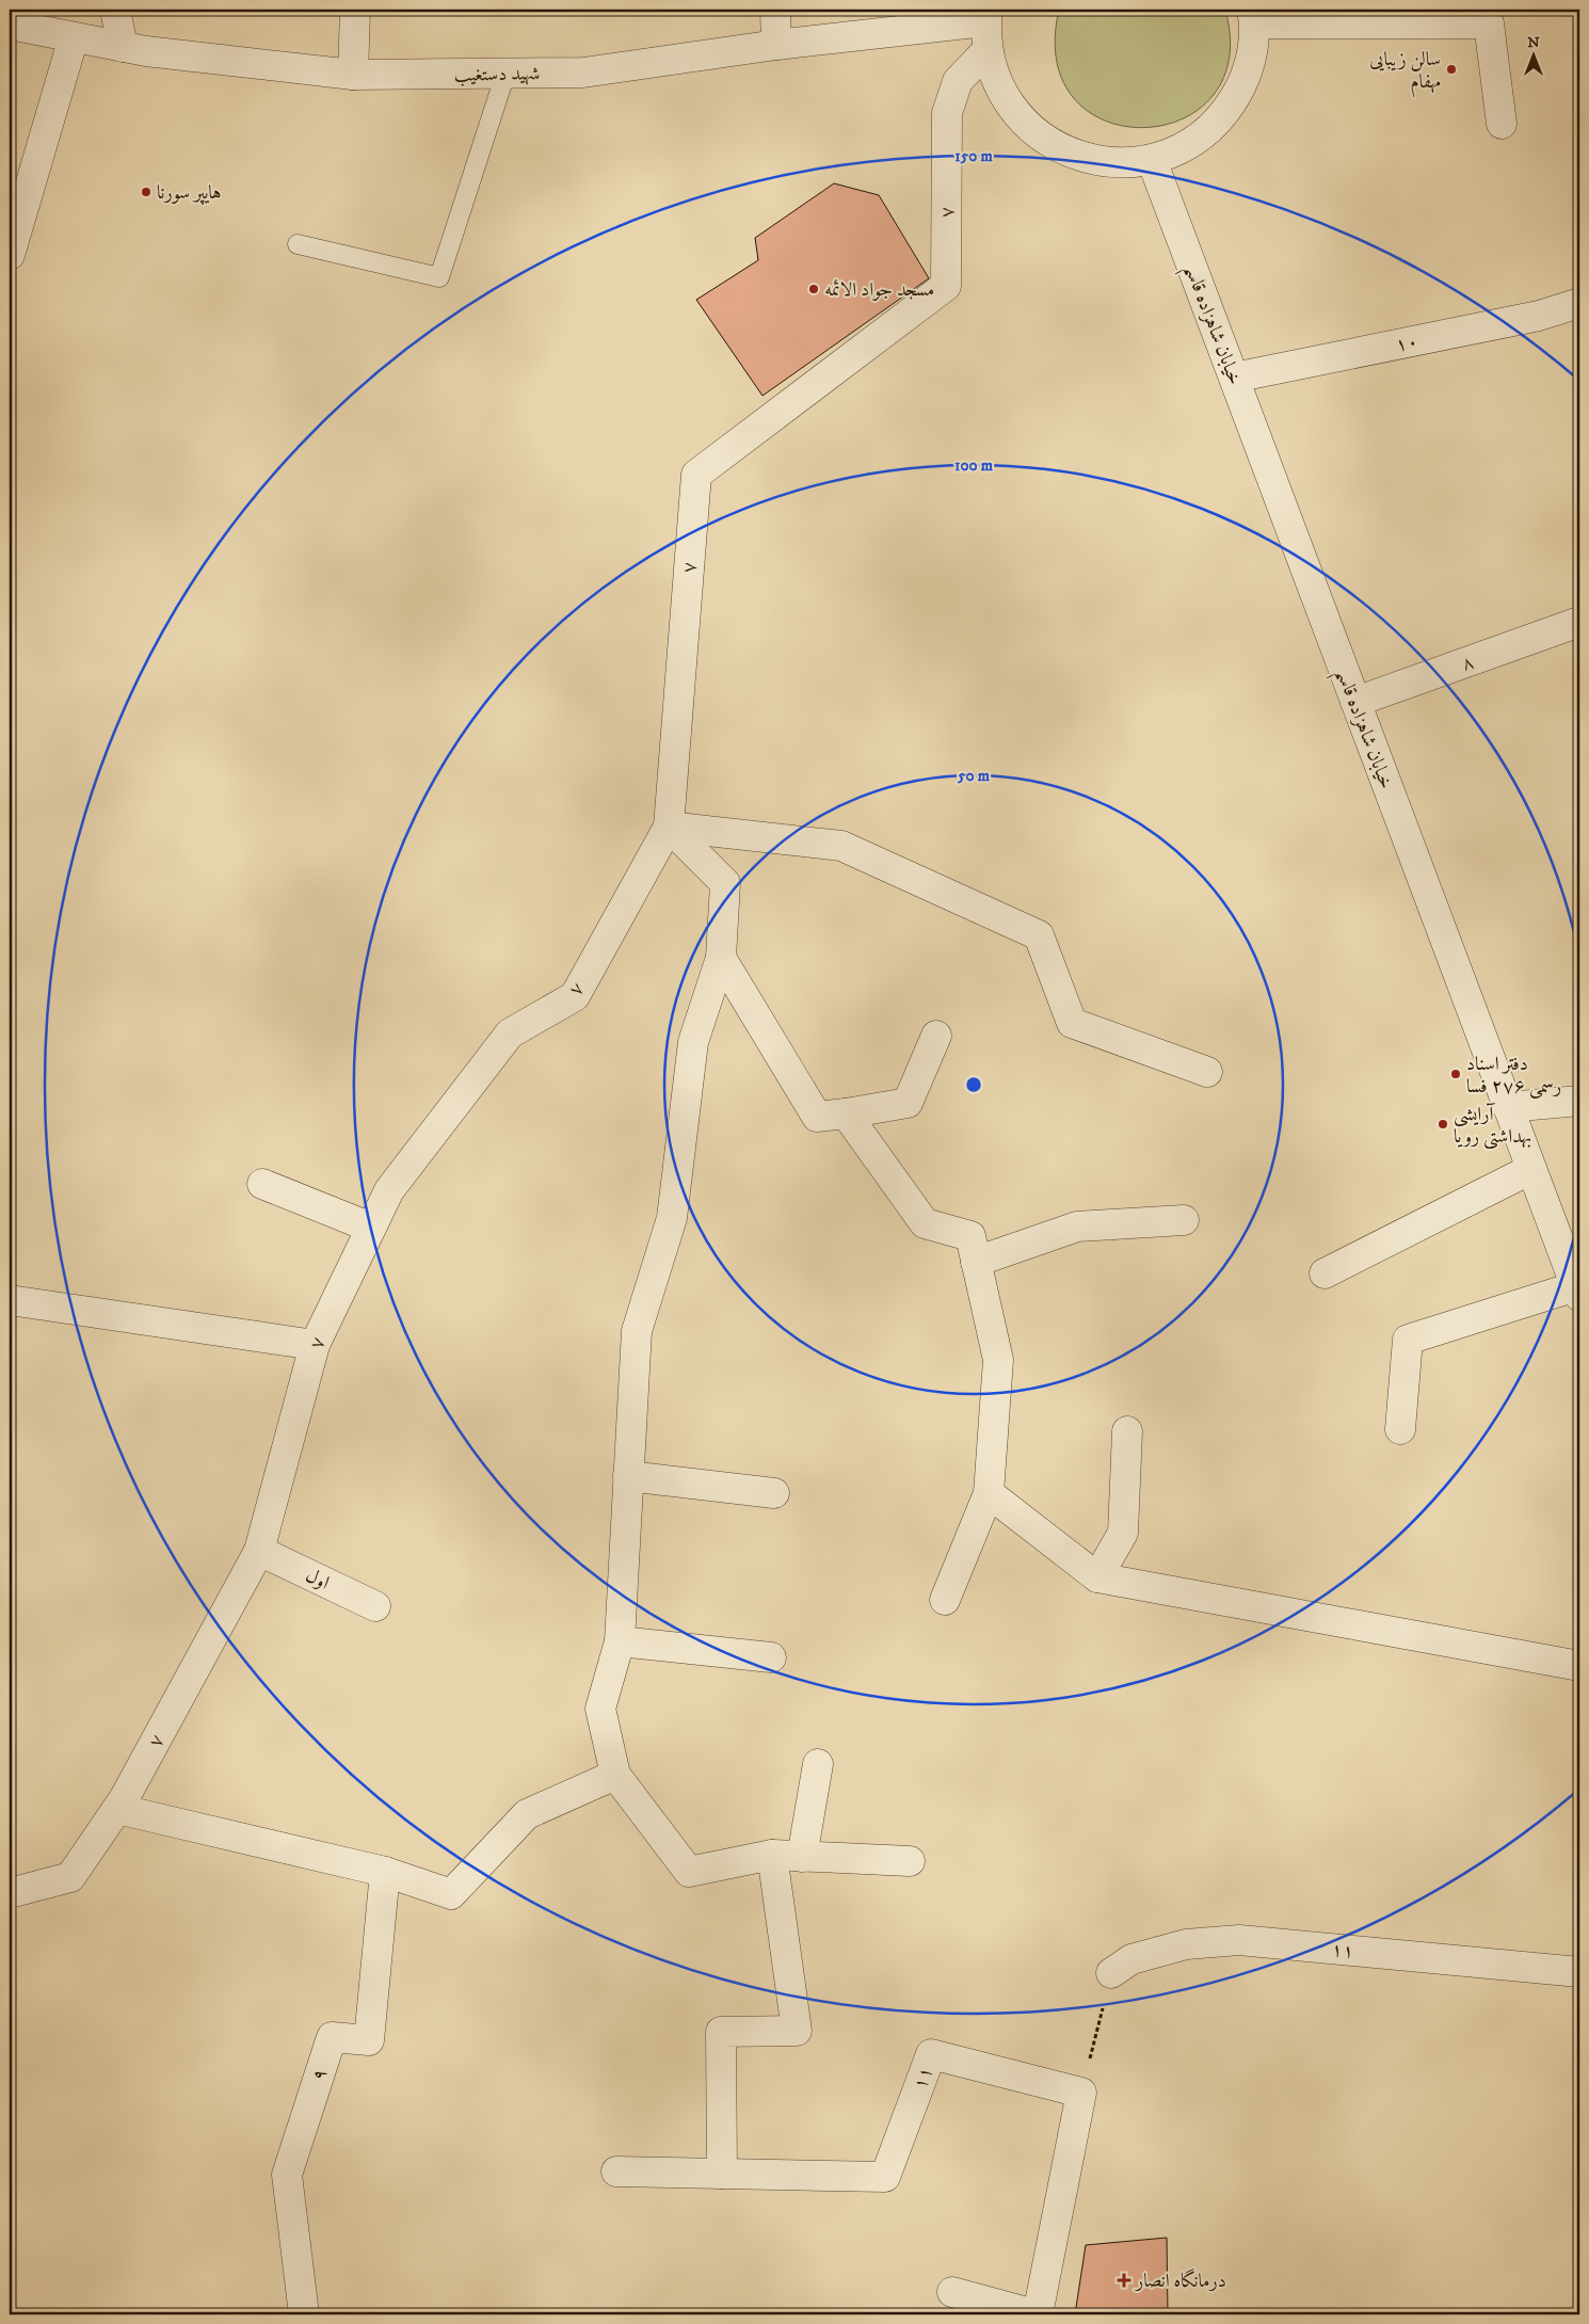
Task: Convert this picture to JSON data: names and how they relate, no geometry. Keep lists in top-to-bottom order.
{
  "streets": {
    "street": [
      "شهید دستغیب",
      "۷",
      "خیابان شاهزاده قاسم",
      "۱۰",
      "۸",
      "اول",
      "۱۱",
      "۹"
    ]
  },
  "crossings": [
    ["۷", "اول"],
    ["خیابان شاهزاده قاسم", "۱۰"],
    ["خیابان شاهزاده قاسم", "۸"]
  ],
  "places": {
    "other": [
      "سالن زیبایی مهفام",
      "هایپر سورنا",
      "مسجد جواد الائمه",
      "دفتر اسناد رسمی ۲۷۶ فسا",
      "آرایشی بهداشتی رویا"
    ],
    "health": ["درمانگاه انصار"]
  },
  "north": "top",
  "rings": ["150 m", "100 m", "50 m"]
}
